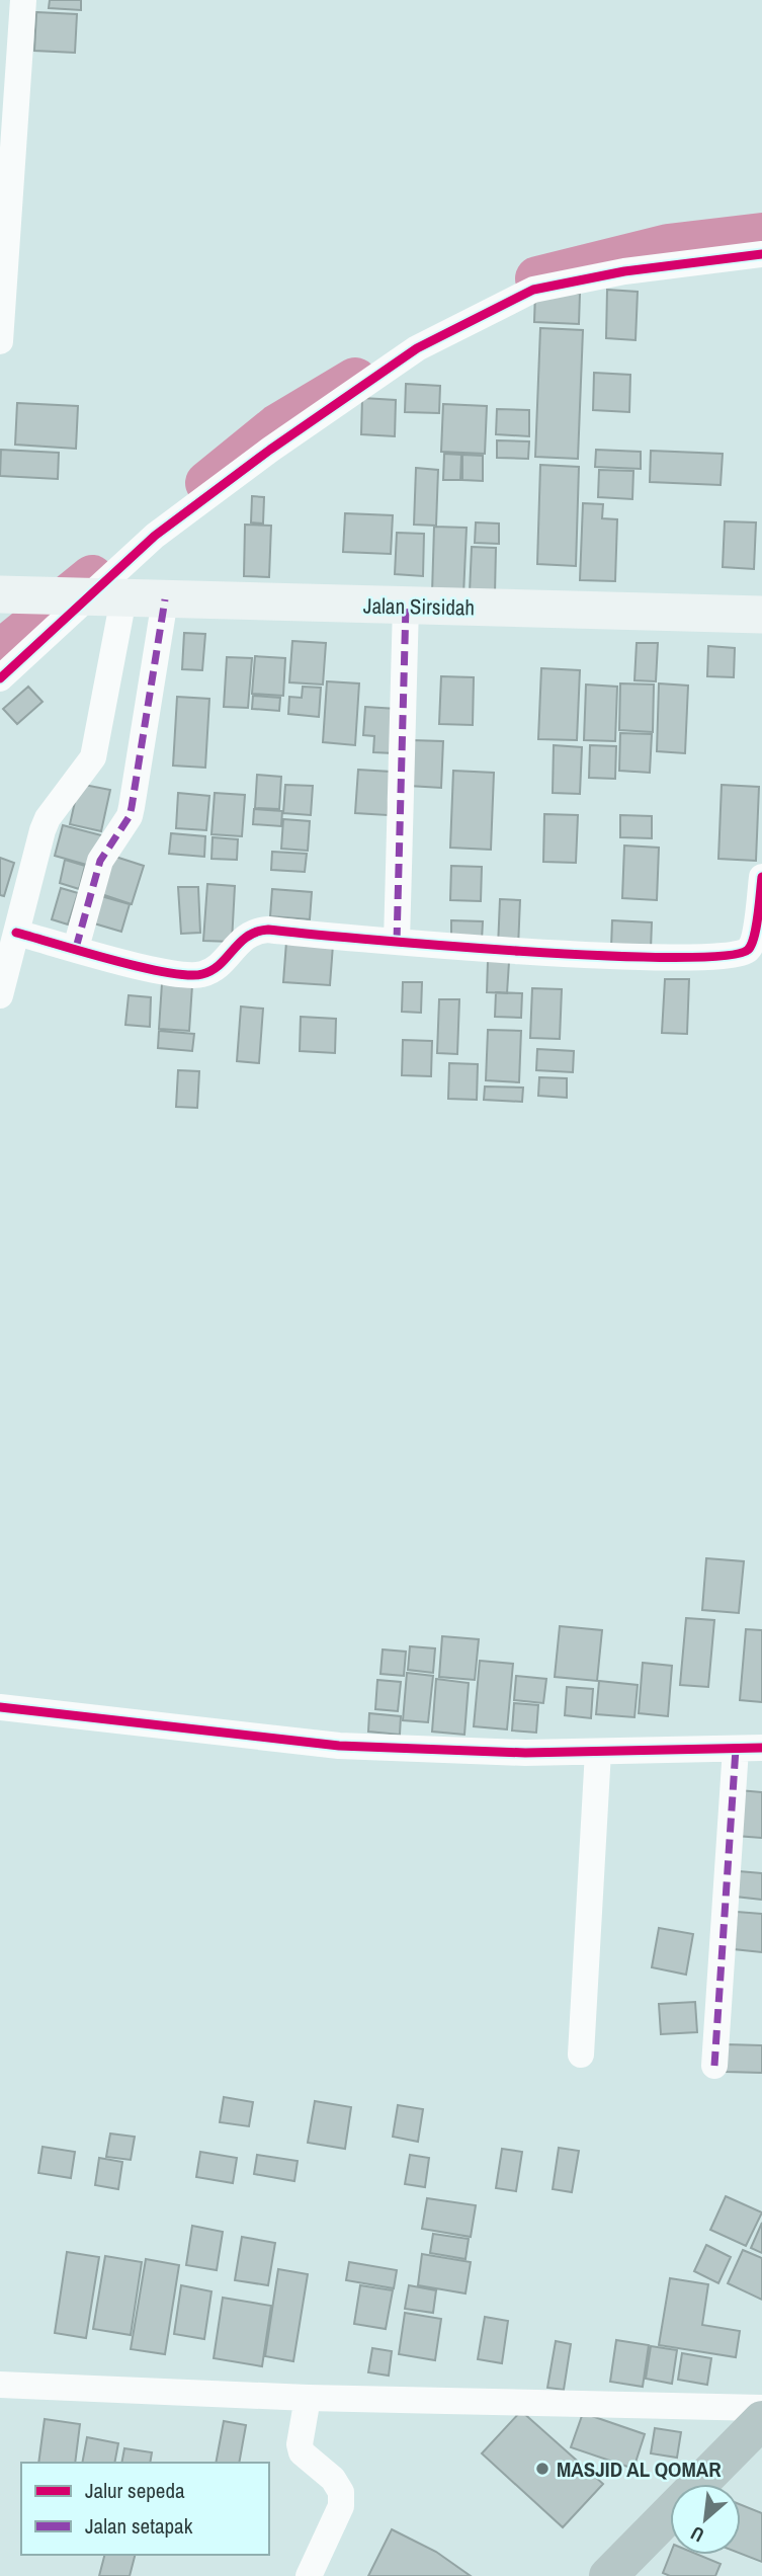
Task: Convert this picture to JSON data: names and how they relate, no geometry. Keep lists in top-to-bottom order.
{
  "streets": {
    "street": ["Jalan Sirsidah"]
  },
  "places": ["MASJID AL QOMAR"],
  "legend": ["Jalur sepeda", "Jalan setapak"],
  "north": "bottom left"
}
